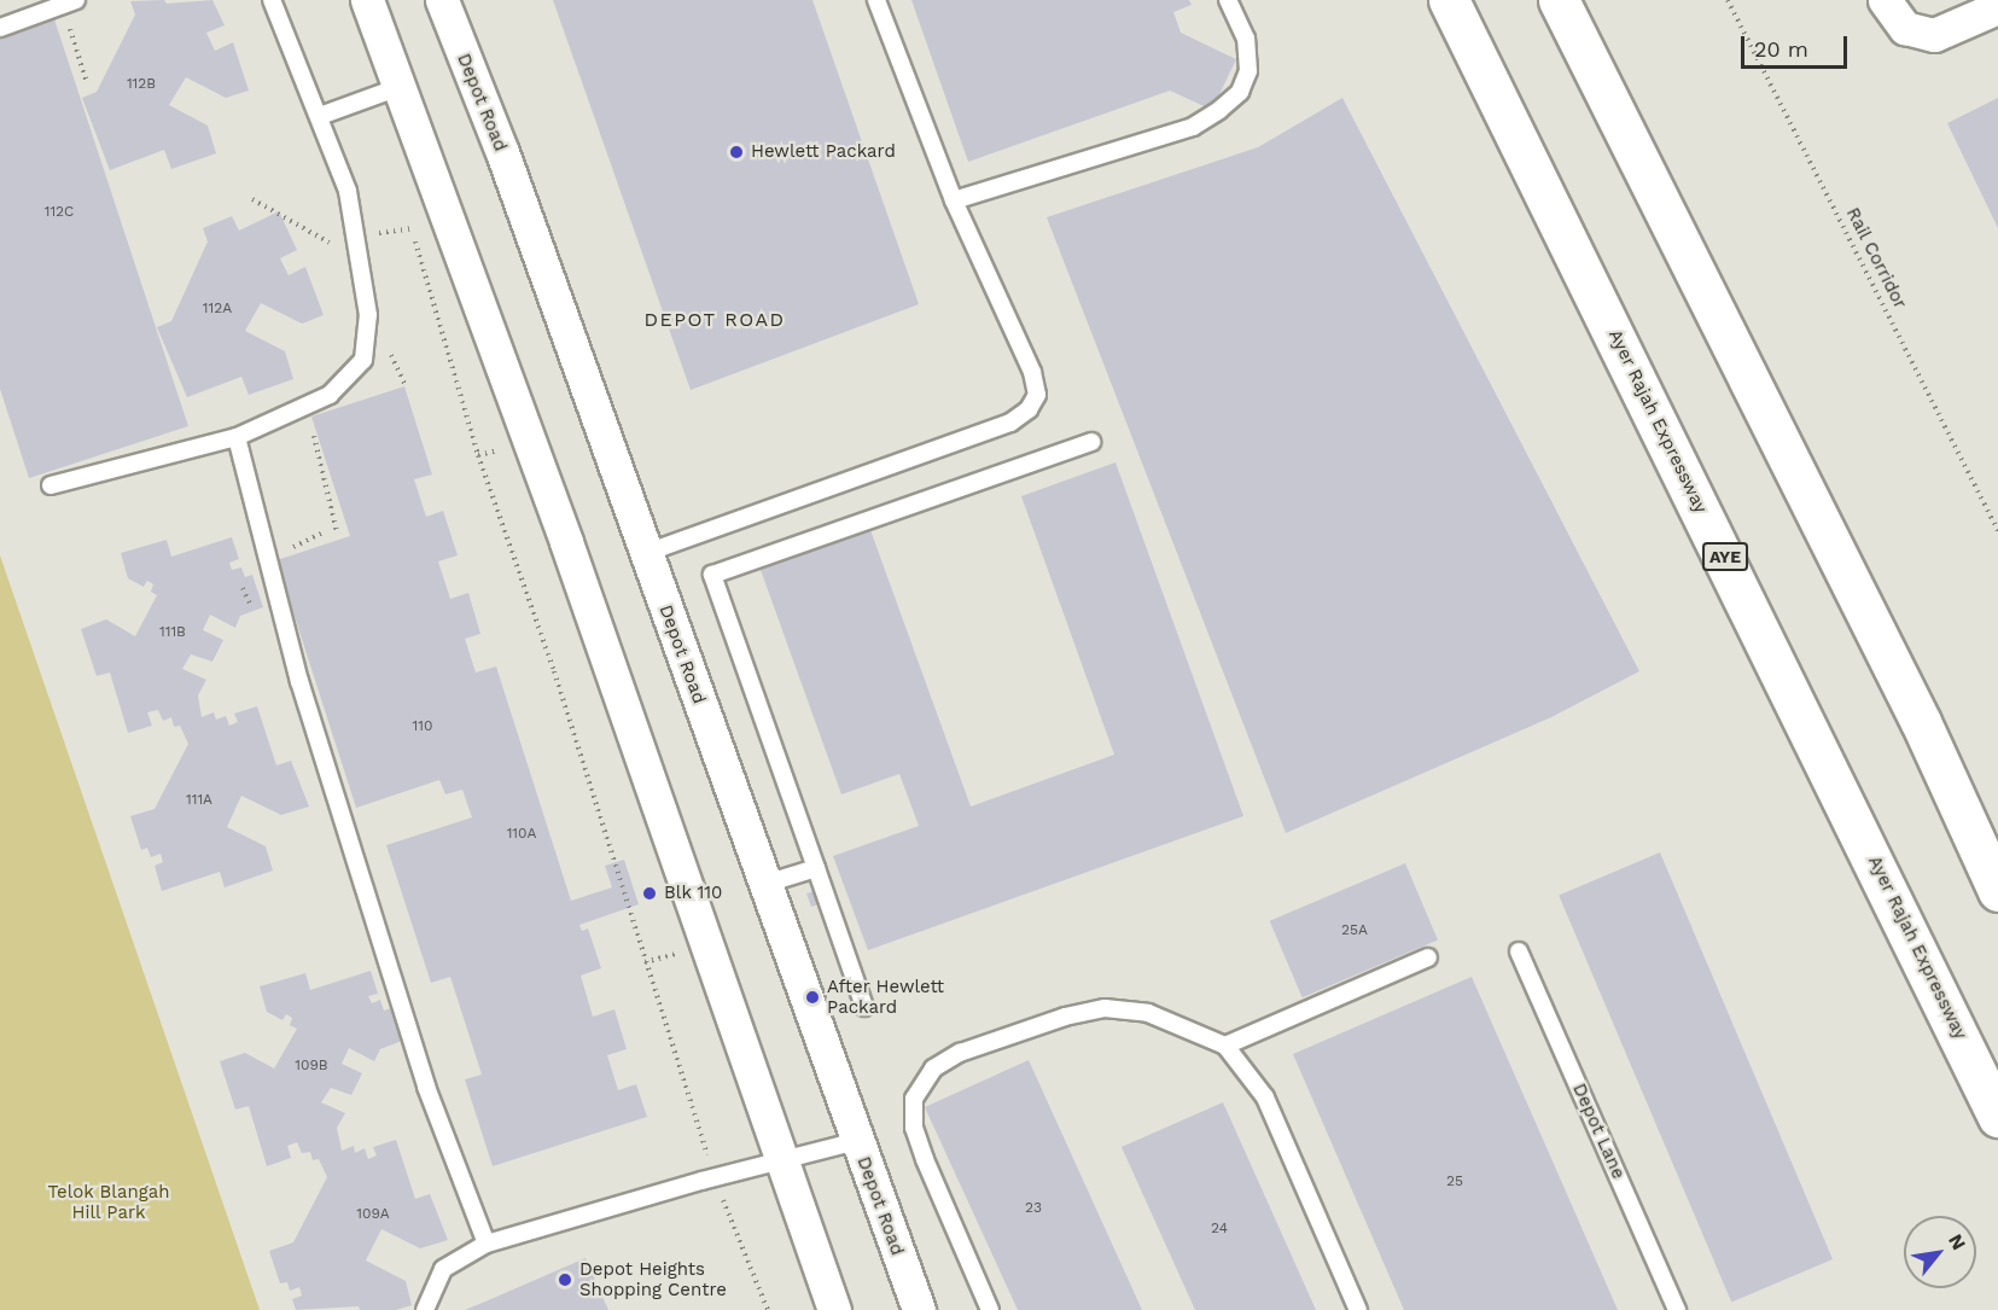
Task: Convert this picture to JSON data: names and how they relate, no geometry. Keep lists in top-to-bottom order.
{
  "streets": {
    "highway": ["Ayer Rajah Expressway", "AYE"],
    "street": ["Depot Road"],
    "lane": ["Depot Lane"],
    "path": ["Rail Corridor"]
  },
  "districts": ["DEPOT ROAD"],
  "parks": ["Telok Blangah Hill Park"],
  "places": [
    "Hewlett Packard",
    "Blk 110",
    "After Hewlett Packard",
    "Depot Heights Shopping Centre"
  ],
  "house_numbers": [
    "112B",
    "112C",
    "112A",
    "111B",
    "110",
    "111A",
    "110A",
    "25A",
    "109B",
    "25",
    "23",
    "109A",
    "24"
  ],
  "scale_bar": "20 m",
  "north": "top right"
}
